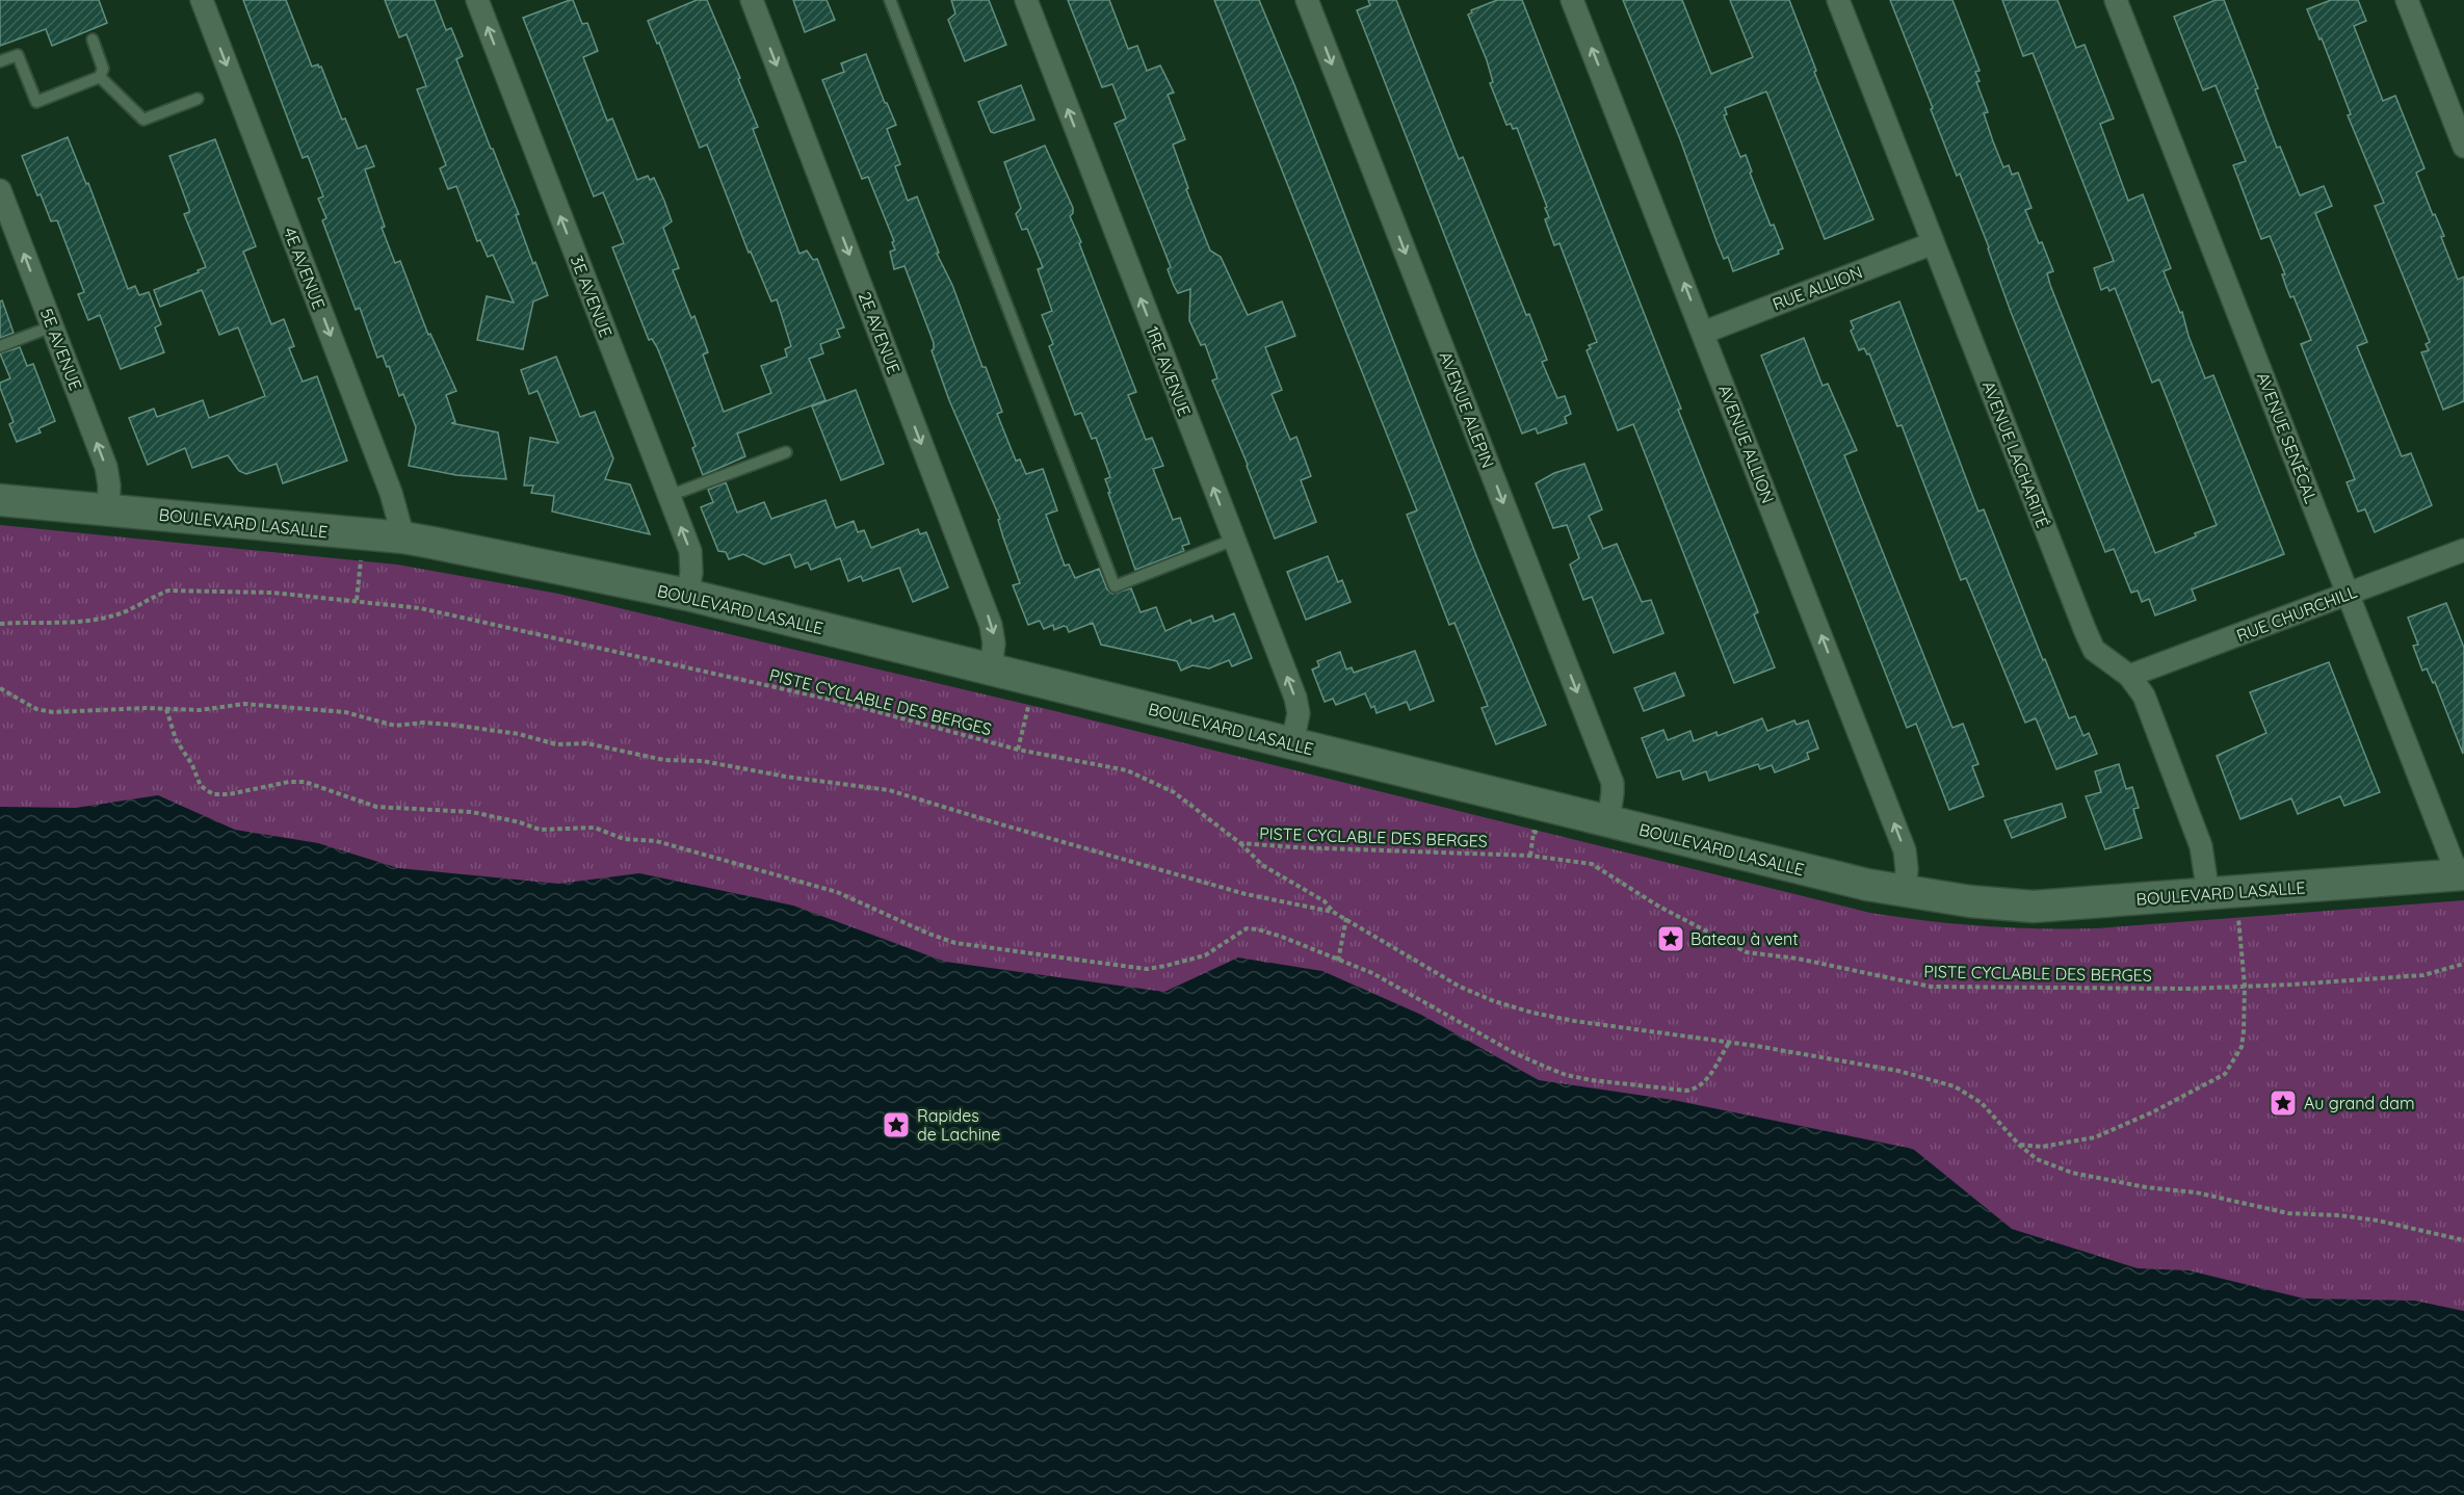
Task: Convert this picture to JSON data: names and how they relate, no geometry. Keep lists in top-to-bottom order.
{
  "streets": {
    "main road": ["BOULEVARD LASALLE"],
    "street": [
      "4E AVENUE",
      "RUE ALLION",
      "3E AVENUE",
      "2E AVENUE",
      "5E AVENUE",
      "1RE AVENUE",
      "AVENUE ALEPIN",
      "AVENUE SENÉCAL",
      "AVENUE ALLION",
      "AVENUE LACHARITÉ",
      "RUE CHURCHILL"
    ],
    "path": ["PISTE CYCLABLE DES BERGES"]
  },
  "crossings": [
    ["4E AVENUE", "BOULEVARD LASALLE"],
    ["RUE ALLION", "AVENUE ALLION"],
    ["RUE ALLION", "AVENUE LACHARITÉ"],
    ["3E AVENUE", "BOULEVARD LASALLE"],
    ["2E AVENUE", "BOULEVARD LASALLE"],
    ["5E AVENUE", "BOULEVARD LASALLE"],
    ["1RE AVENUE", "BOULEVARD LASALLE"],
    ["AVENUE ALEPIN", "BOULEVARD LASALLE"],
    ["AVENUE SENÉCAL", "BOULEVARD LASALLE"],
    ["AVENUE SENÉCAL", "RUE CHURCHILL"],
    ["AVENUE ALLION", "BOULEVARD LASALLE"],
    ["AVENUE LACHARITÉ", "BOULEVARD LASALLE"],
    ["AVENUE LACHARITÉ", "RUE CHURCHILL"]
  ],
  "one_way": [
    "4E AVENUE",
    "3E AVENUE",
    "2E AVENUE",
    "5E AVENUE",
    "1RE AVENUE",
    "AVENUE ALEPIN",
    "AVENUE ALLION"
  ],
  "places": {
    "place": ["Bateau à vent", "Au grand dam", "Rapides de Lachine"]
  }
}
